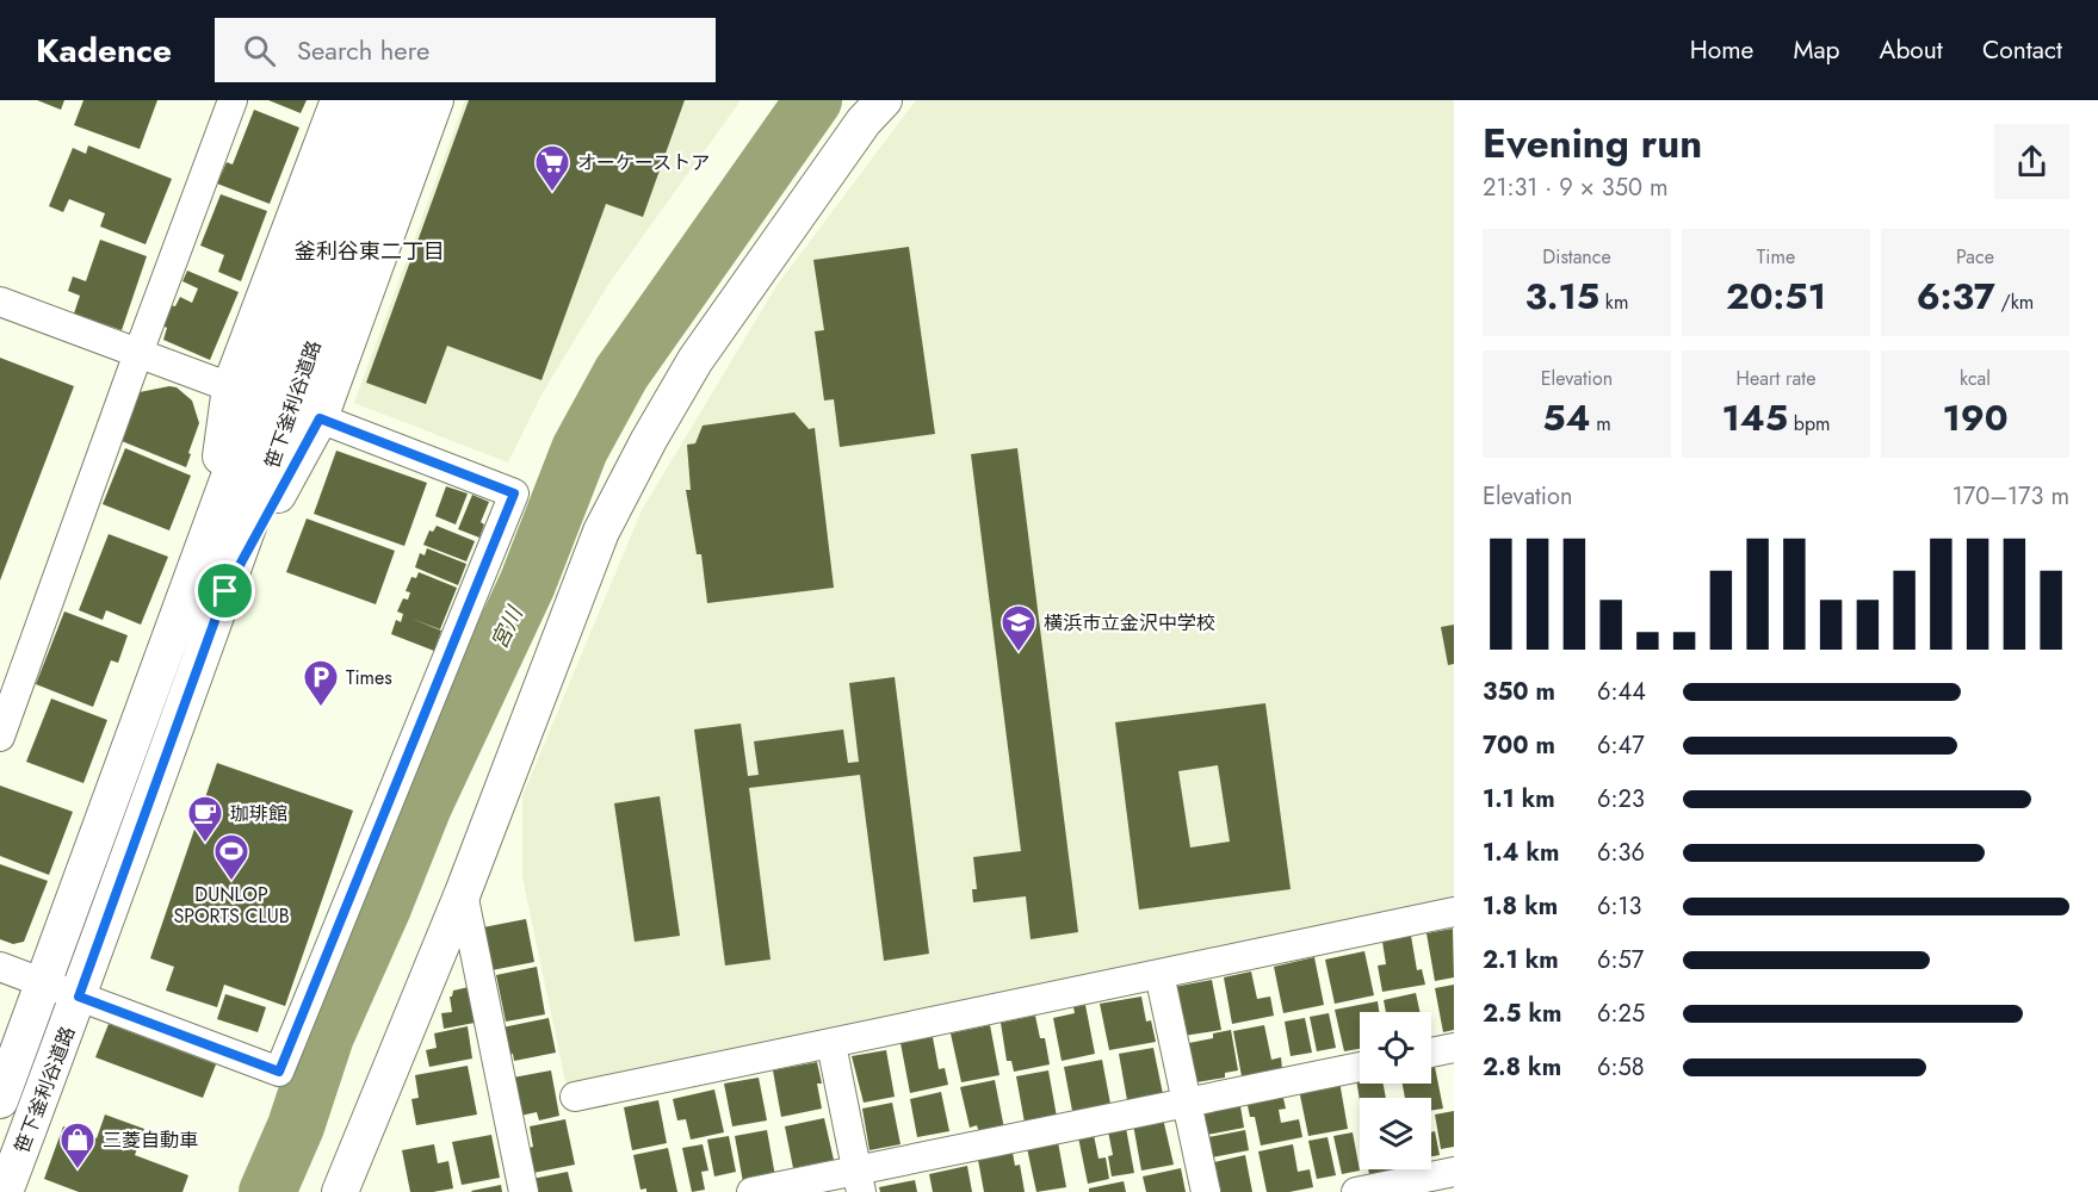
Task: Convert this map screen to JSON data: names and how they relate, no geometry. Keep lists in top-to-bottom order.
{
  "streets": {
    "street": ["笹下釜利谷道路"]
  },
  "districts": ["釜利谷東二丁目"],
  "water": ["宮川"],
  "places": {
    "supermarket": ["オーケーストア"],
    "school or university": ["横浜市立金沢中学校"],
    "parking": ["Times"],
    "cafe": ["珈琲館"],
    "sports": ["DUNLOP SPORTS CLUB"],
    "shop": ["三菱自動車"]
  },
  "page": {
    "header": "Kadence",
    "search": "Search here",
    "nav": [
      "Home",
      "Map",
      "About",
      "Contact"
    ],
    "heading": ["Evening run", "21:31 · 9 × 350 m"],
    "stats": [
      ["Distance", "3.15 km"],
      ["Time", "20:51"],
      ["Pace", "6:37 /km"],
      ["Elevation", "54 m"],
      ["Heart rate", "145 bpm"],
      ["kcal", "190"]
    ],
    "chart": ["Elevation", "170–173 m"],
    "list": [
      {
        "name": "350 m",
        "note": "6:44"
      },
      {
        "name": "700 m",
        "note": "6:47"
      },
      {
        "name": "1.1 km",
        "note": "6:23"
      },
      {
        "name": "1.4 km",
        "note": "6:36"
      },
      {
        "name": "1.8 km",
        "note": "6:13"
      },
      {
        "name": "2.1 km",
        "note": "6:57"
      },
      {
        "name": "2.5 km",
        "note": "6:25"
      },
      {
        "name": "2.8 km",
        "note": "6:58"
      }
    ]
  }
}
